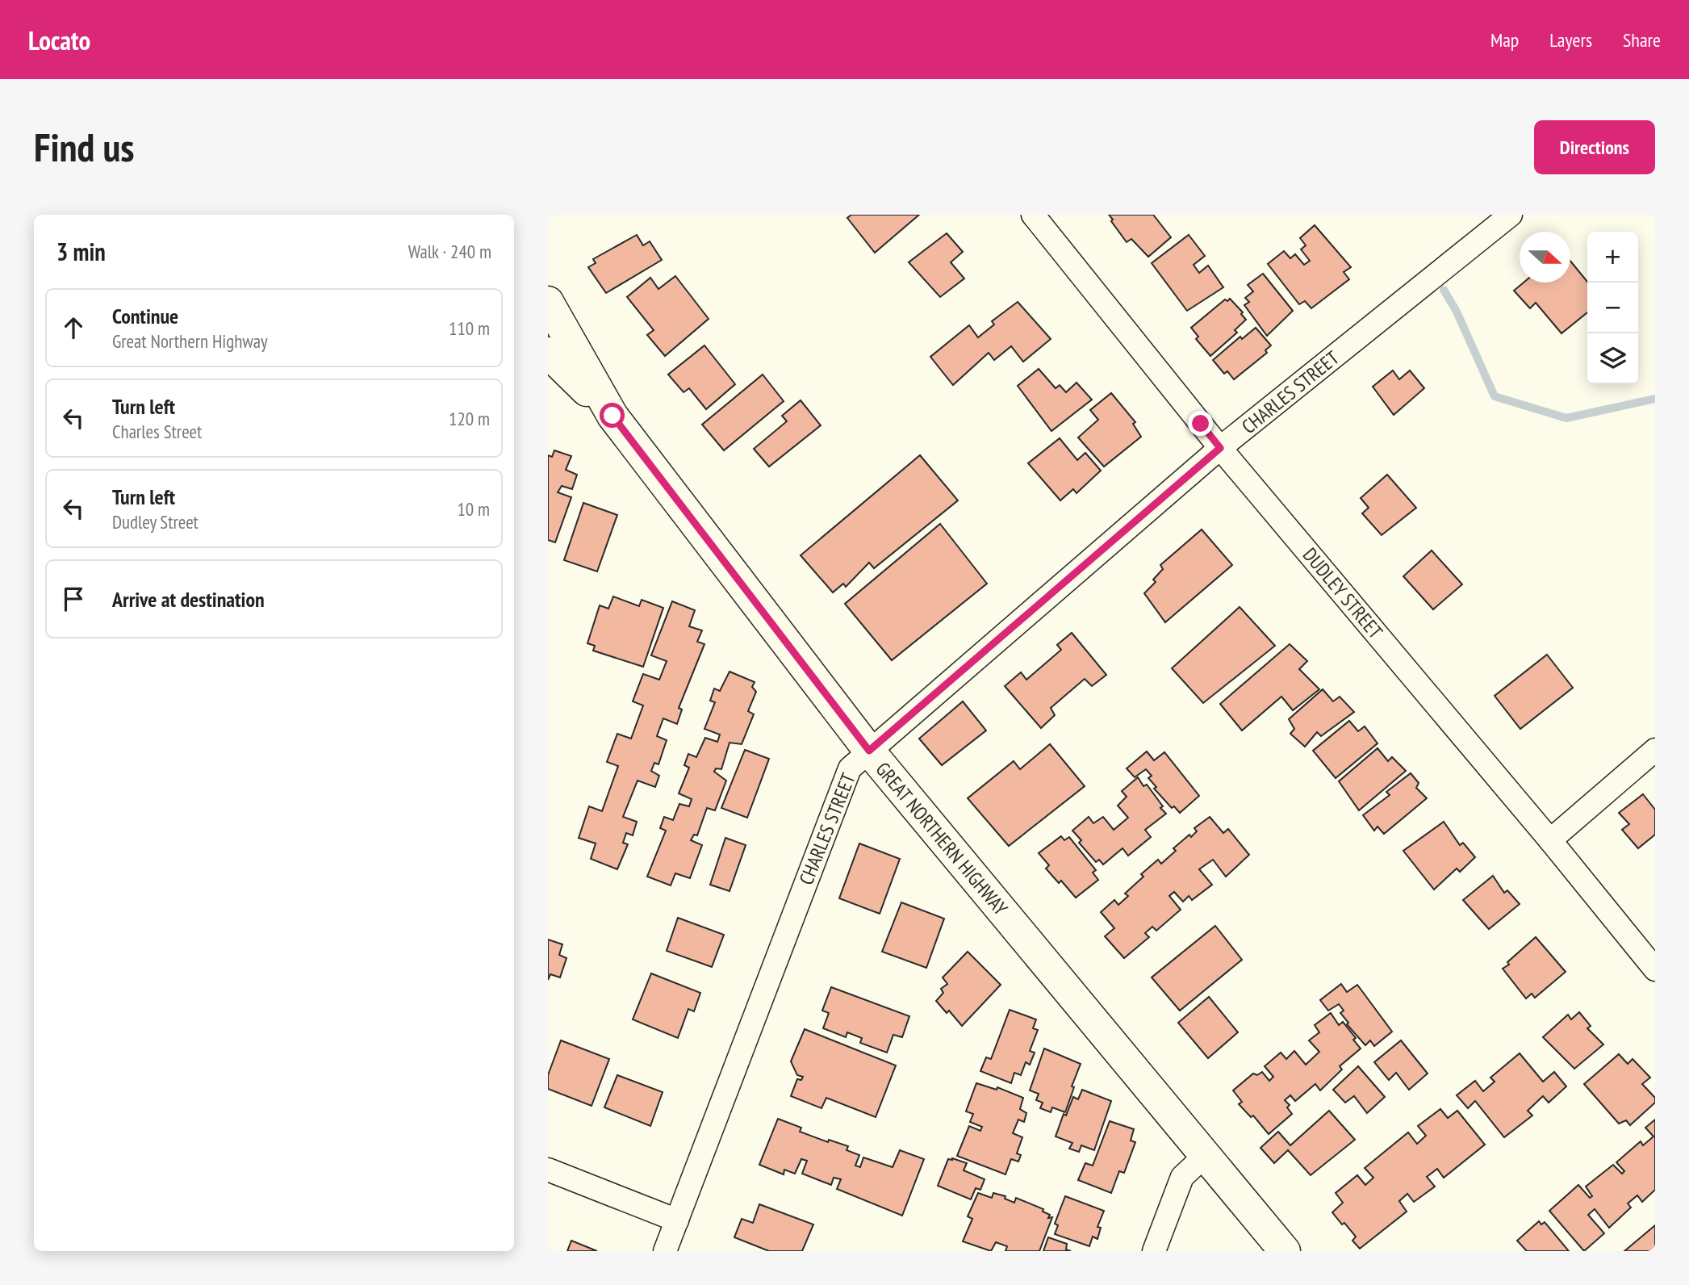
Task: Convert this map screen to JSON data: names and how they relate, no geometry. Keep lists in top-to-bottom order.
{
  "streets": {
    "main road": ["GREAT NORTHERN HIGHWAY"],
    "street": ["CHARLES STREET", "DUDLEY STREET"]
  },
  "crossings": [
    ["CHARLES STREET", "DUDLEY STREET"],
    ["CHARLES STREET", "GREAT NORTHERN HIGHWAY"]
  ],
  "north": "right",
  "page": {
    "header": "Locato",
    "nav": ["Map", "Layers", "Share"],
    "buttons": "Directions",
    "title": "Find us",
    "heading": ["3 min", "Walk · 240 m"],
    "map_buttons": ["+", "−"],
    "list": [
      ["Continue", "Great Northern Highway", "110 m"],
      ["Turn left", "Charles Street", "120 m"],
      ["Turn left", "Dudley Street", "10 m"],
      "Arrive at destination"
    ]
  }
}
